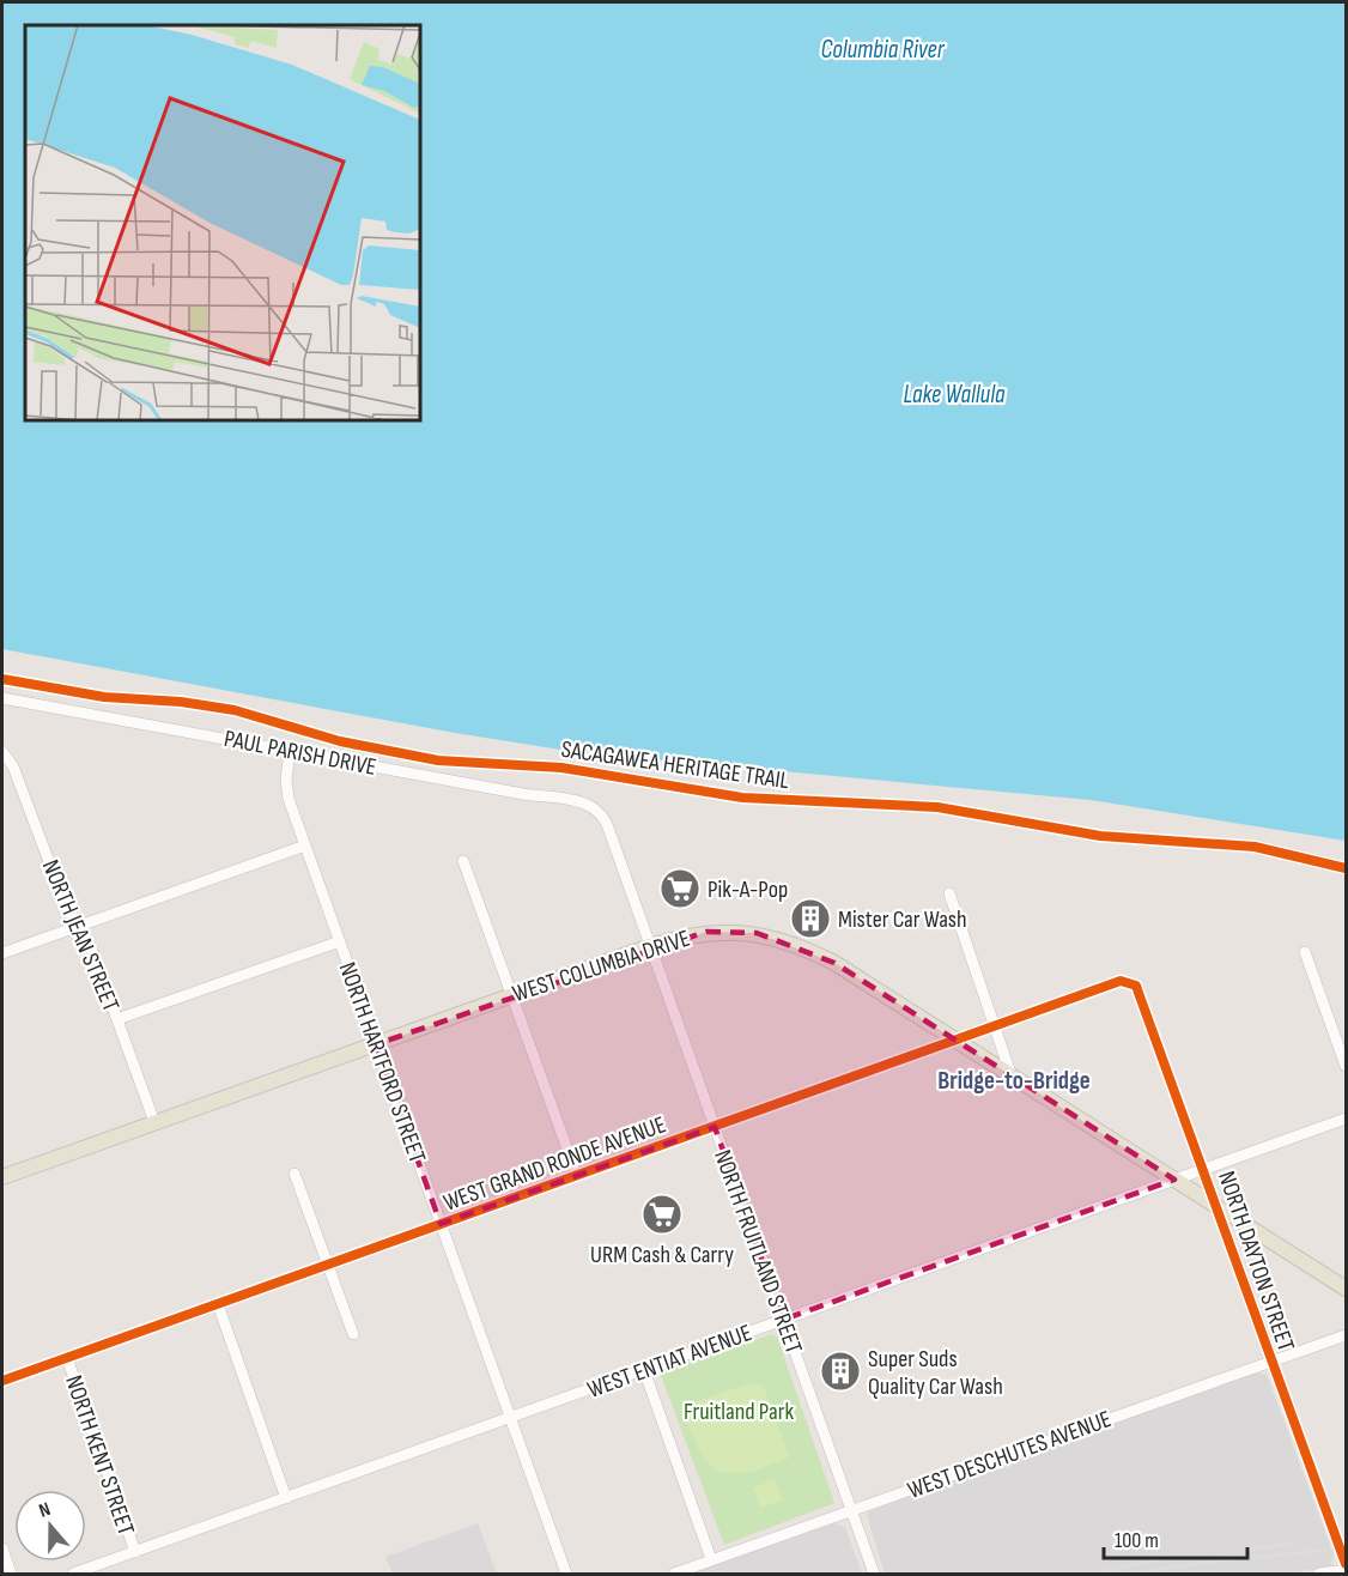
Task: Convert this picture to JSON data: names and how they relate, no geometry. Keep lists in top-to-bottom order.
{
  "streets": {
    "main road": ["WEST COLUMBIA DRIVE"],
    "street": [
      "PAUL PARISH DRIVE",
      "NORTH JEAN STREET",
      "NORTH HARTFORD STREET",
      "WEST GRAND RONDE AVENUE",
      "NORTH FRUITLAND STREET",
      "NORTH DAYTON STREET",
      "WEST ENTIAT AVENUE",
      "WEST DESCHUTES AVENUE",
      "NORTH KENT STREET"
    ],
    "cycle path": ["SACAGAWEA HERITAGE TRAIL"]
  },
  "crossings": [
    ["PAUL PARISH DRIVE", "NORTH HARTFORD STREET"],
    ["PAUL PARISH DRIVE", "NORTH FRUITLAND STREET"],
    ["NORTH JEAN STREET", "WEST COLUMBIA DRIVE"],
    ["WEST COLUMBIA DRIVE", "NORTH HARTFORD STREET"],
    ["WEST COLUMBIA DRIVE", "WEST GRAND RONDE AVENUE"],
    ["WEST COLUMBIA DRIVE", "NORTH FRUITLAND STREET"],
    ["WEST COLUMBIA DRIVE", "NORTH DAYTON STREET"],
    ["WEST COLUMBIA DRIVE", "WEST ENTIAT AVENUE"],
    ["NORTH HARTFORD STREET", "WEST GRAND RONDE AVENUE"],
    ["NORTH HARTFORD STREET", "WEST ENTIAT AVENUE"],
    ["WEST GRAND RONDE AVENUE", "NORTH FRUITLAND STREET"],
    ["WEST GRAND RONDE AVENUE", "NORTH DAYTON STREET"],
    ["WEST GRAND RONDE AVENUE", "NORTH KENT STREET"],
    ["NORTH FRUITLAND STREET", "WEST ENTIAT AVENUE"],
    ["NORTH FRUITLAND STREET", "WEST DESCHUTES AVENUE"],
    ["NORTH DAYTON STREET", "WEST ENTIAT AVENUE"],
    ["NORTH DAYTON STREET", "WEST DESCHUTES AVENUE"],
    ["WEST ENTIAT AVENUE", "NORTH KENT STREET"]
  ],
  "districts": ["Bridge-to-Bridge"],
  "water": ["Columbia River", "Lake Wallula"],
  "parks": ["Fruitland Park"],
  "places": {
    "supermarket": ["Pik-A-Pop", "URM Cash & Carry"],
    "building": ["Mister Car Wash", "Super Suds Quality Car Wash"]
  },
  "scale_bar": "100 m",
  "north": "top"
}
